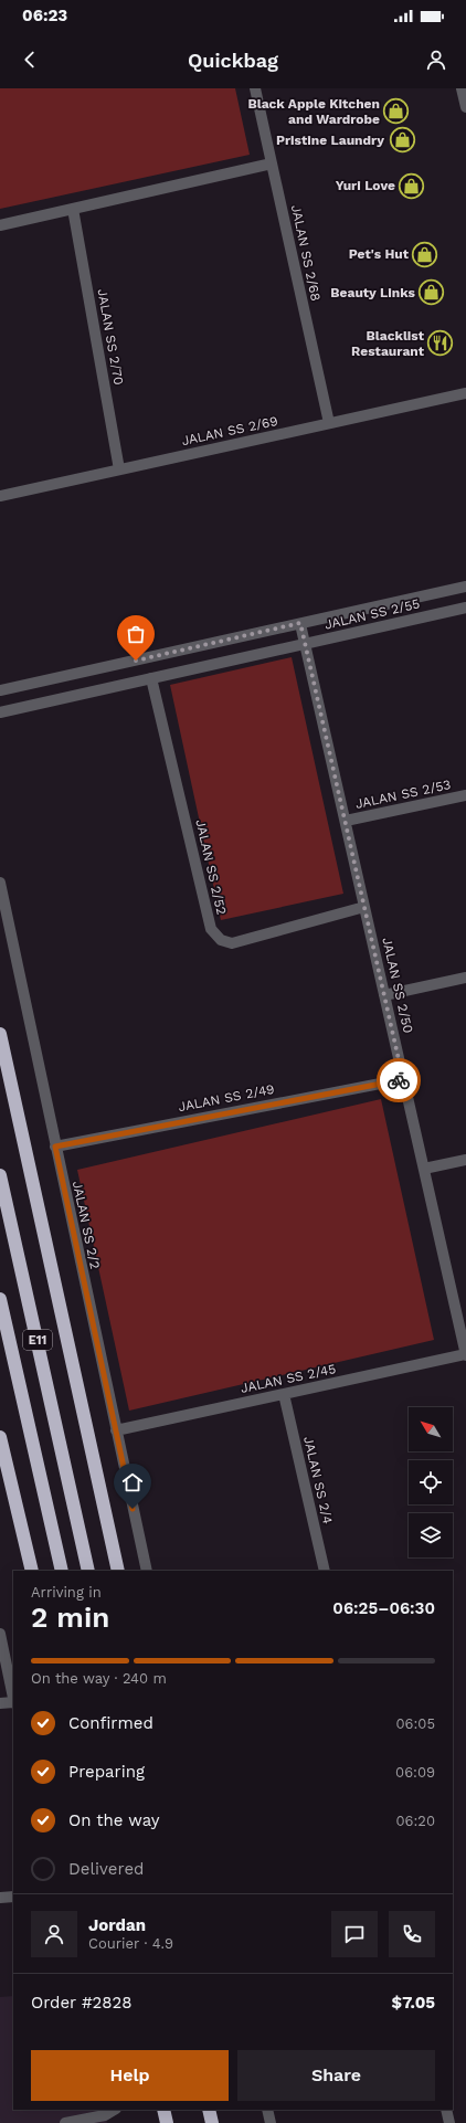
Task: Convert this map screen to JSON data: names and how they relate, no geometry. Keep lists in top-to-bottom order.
{
  "streets": {
    "highway": ["E11"],
    "street": [
      "JALAN SS 2/68",
      "JALAN SS 2/70",
      "JALAN SS 2/69",
      "JALAN SS 2/55",
      "JALAN SS 2/53",
      "JALAN SS 2/52",
      "JALAN SS 2/50",
      "JALAN SS 2/49",
      "JALAN SS 2/2",
      "JALAN SS 2/45",
      "JALAN SS 2/4"
    ]
  },
  "crossings": [
    ["JALAN SS 2/68", "JALAN SS 2/69"],
    ["JALAN SS 2/70", "JALAN SS 2/69"],
    ["JALAN SS 2/55", "JALAN SS 2/52"],
    ["JALAN SS 2/55", "JALAN SS 2/50"],
    ["JALAN SS 2/53", "JALAN SS 2/50"],
    ["JALAN SS 2/52", "JALAN SS 2/50"],
    ["JALAN SS 2/50", "JALAN SS 2/49"],
    ["JALAN SS 2/50", "JALAN SS 2/45"],
    ["JALAN SS 2/49", "JALAN SS 2/2"],
    ["JALAN SS 2/2", "JALAN SS 2/45"],
    ["JALAN SS 2/45", "JALAN SS 2/4"]
  ],
  "places": {
    "shop": [
      "Black Apple Kitchen and Wardrobe",
      "Pristine Laundry",
      "Yuri Love",
      "Pet's Hut",
      "Beauty Links"
    ],
    "restaurant": ["Blacklist Restaurant"]
  },
  "north": "top left",
  "page": {
    "status": "06:23",
    "header": "Quickbag",
    "heading": ["2 min", "Arriving in", "06:25–06:30"],
    "panel": [
      "Jordan",
      "Courier · 4.9",
      "Order #2828",
      "$7.05"
    ],
    "bar": "On the way · 240 m",
    "list": [
      ["Confirmed", "06:05"],
      ["Preparing", "06:09"],
      ["On the way", "06:20"],
      "Delivered"
    ],
    "buttons": ["Help", "Share"]
  }
}
